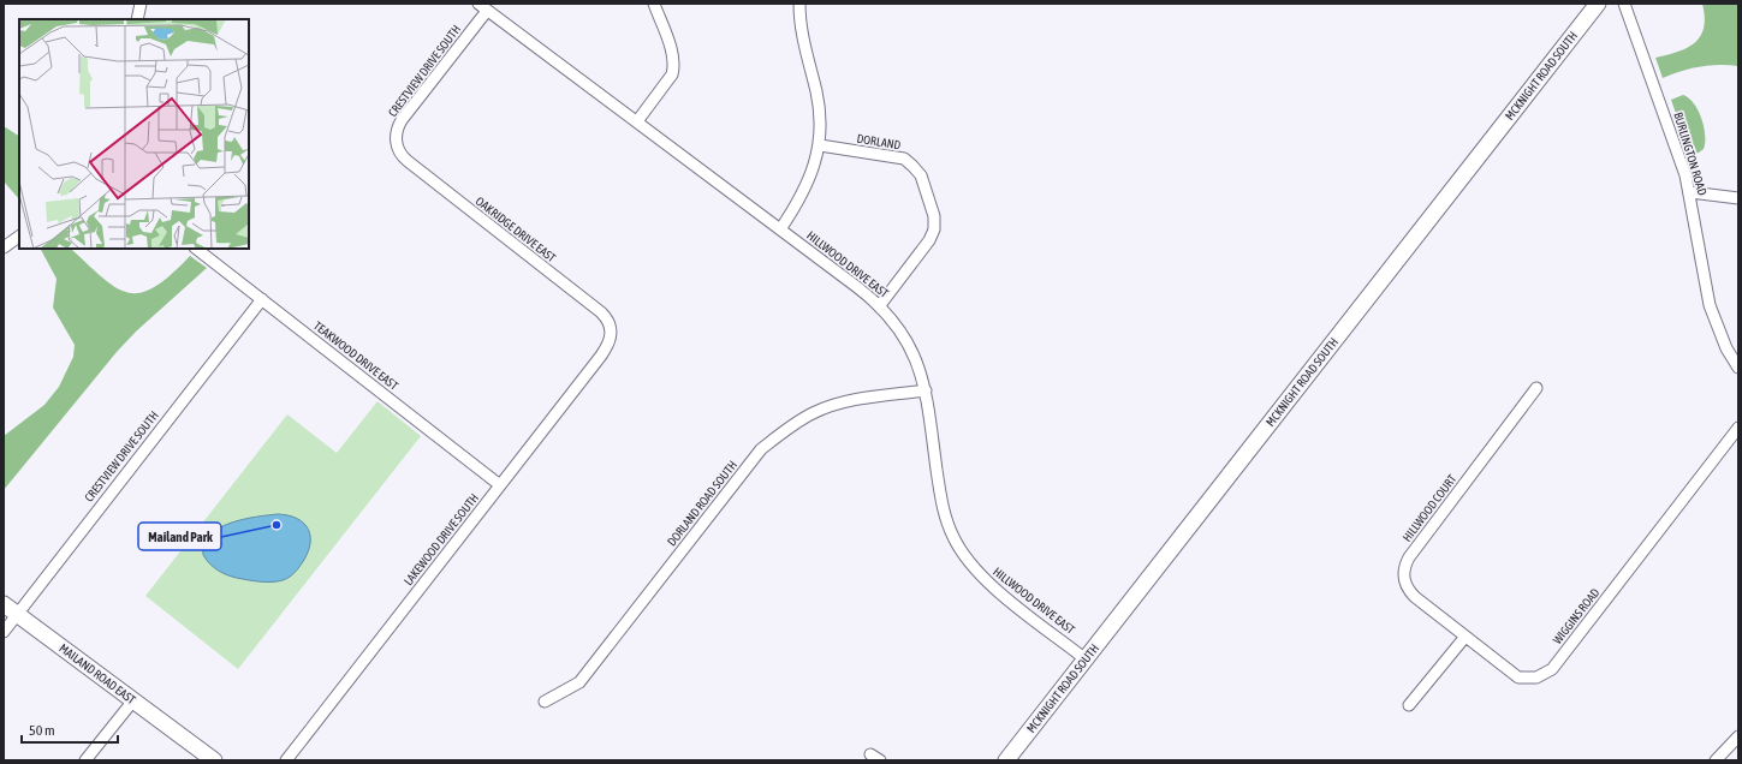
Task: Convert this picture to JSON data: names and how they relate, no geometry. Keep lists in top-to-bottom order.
{
  "streets": {
    "street": [
      "CRESTVIEW DRIVE SOUTH",
      "MCKNIGHT ROAD SOUTH",
      "DORLAND",
      "BURLINGTON ROAD",
      "OAKRIDGE DRIVE EAST",
      "HILLWOOD DRIVE EAST",
      "TEAKWOOD DRIVE EAST",
      "DORLAND ROAD SOUTH",
      "HILLWOOD COURT",
      "LAKEWOOD DRIVE SOUTH",
      "WIGGINS ROAD",
      "MAILAND ROAD EAST"
    ]
  },
  "crossings": [
    ["CRESTVIEW DRIVE SOUTH", "OAKRIDGE DRIVE EAST"],
    ["CRESTVIEW DRIVE SOUTH", "HILLWOOD DRIVE EAST"],
    ["CRESTVIEW DRIVE SOUTH", "TEAKWOOD DRIVE EAST"],
    ["CRESTVIEW DRIVE SOUTH", "MAILAND ROAD EAST"],
    ["MCKNIGHT ROAD SOUTH", "HILLWOOD DRIVE EAST"],
    ["DORLAND", "HILLWOOD DRIVE EAST"],
    ["OAKRIDGE DRIVE EAST", "LAKEWOOD DRIVE SOUTH"],
    ["HILLWOOD DRIVE EAST", "DORLAND ROAD SOUTH"],
    ["TEAKWOOD DRIVE EAST", "LAKEWOOD DRIVE SOUTH"],
    ["HILLWOOD COURT", "WIGGINS ROAD"]
  ],
  "places": ["Mailand Park"],
  "scale_bar": "50 m"
}
